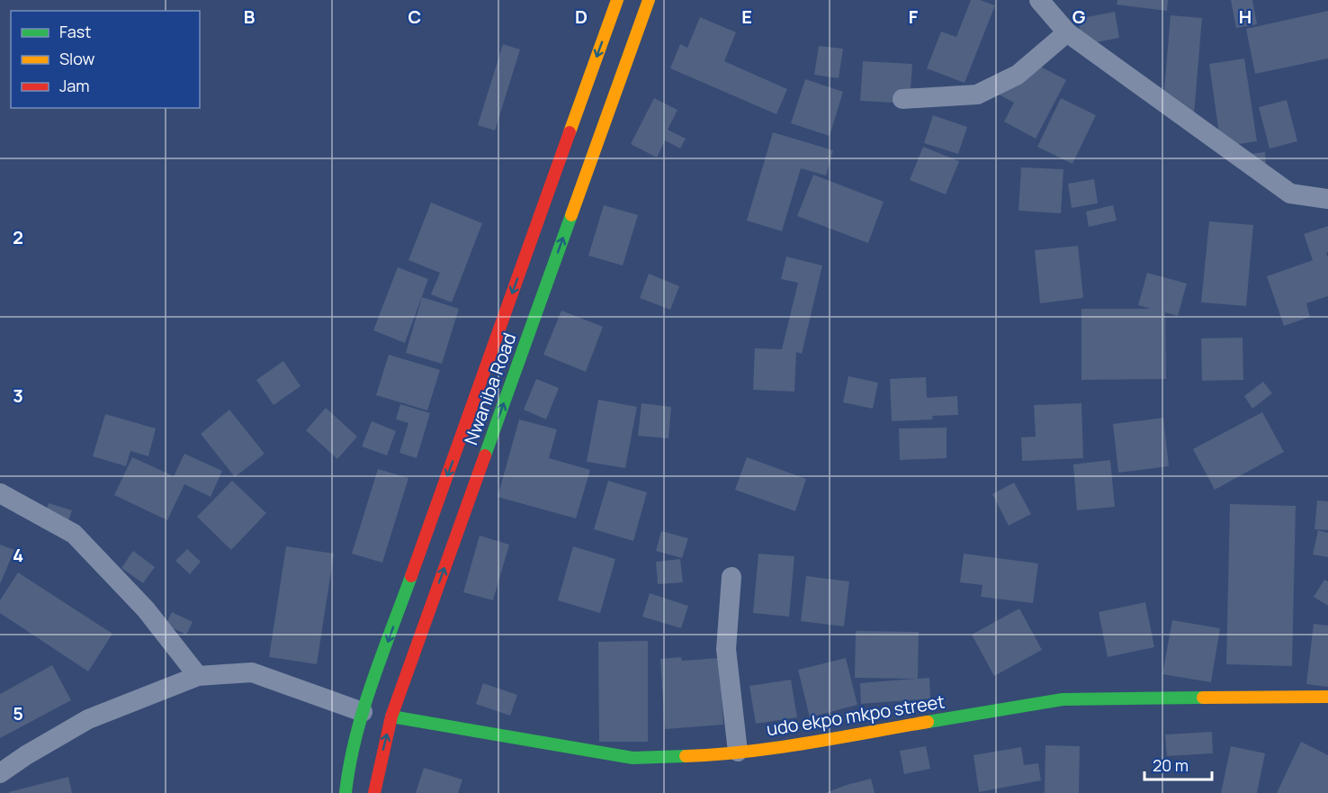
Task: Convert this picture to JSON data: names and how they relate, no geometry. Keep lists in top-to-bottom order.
{
  "streets": {
    "main road": ["Nwaniba Road", "udo ekpo mkpo street"]
  },
  "crossings": [
    ["Nwaniba Road", "udo ekpo mkpo street"]
  ],
  "legend": ["Fast", "Slow", "Jam"],
  "scale_bar": "20 m",
  "grid": {
    "columns": [
      "B",
      "C",
      "D",
      "E",
      "F",
      "G",
      "H"
    ],
    "rows": [
      "2",
      "3",
      "4",
      "5"
    ]
  }
}
